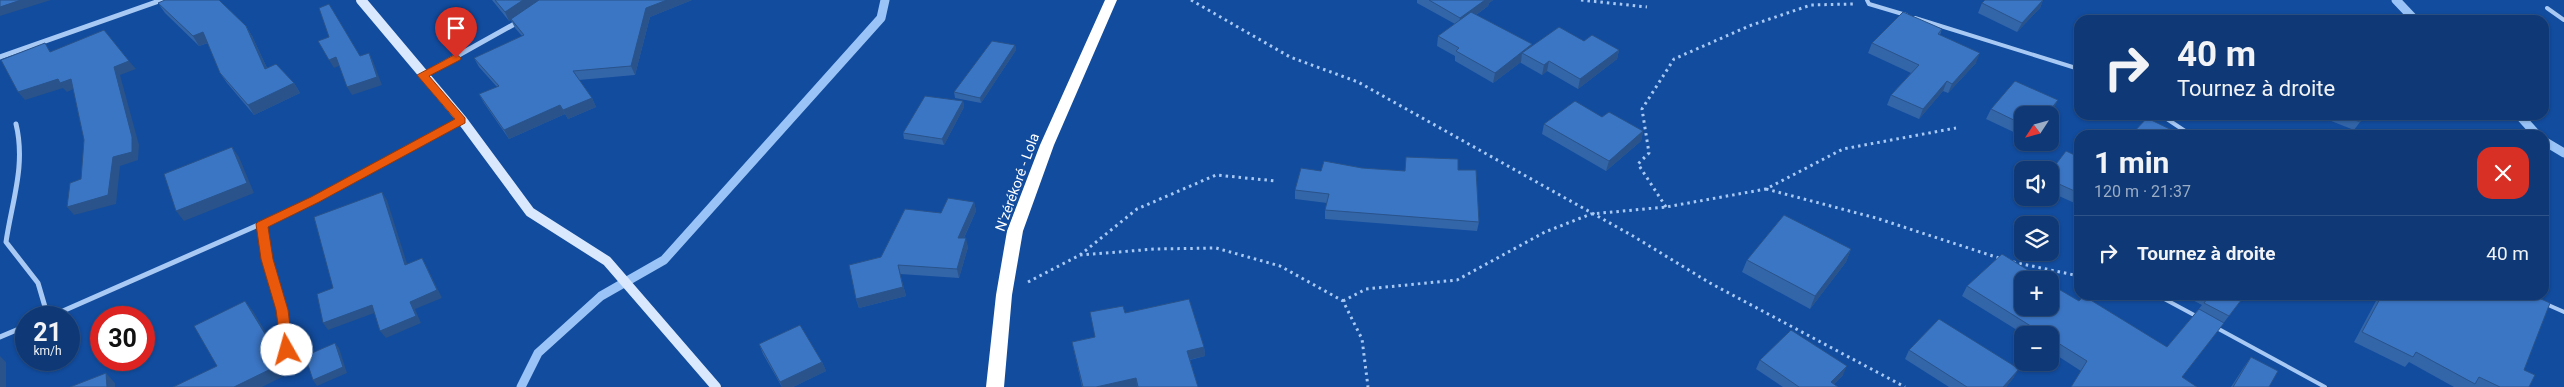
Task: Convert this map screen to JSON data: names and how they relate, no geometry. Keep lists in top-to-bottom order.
{
  "streets": {
    "highway": ["N'zérékoré - Lola"]
  },
  "north": "bottom left",
  "page": {
    "turn": ["40 m", "Tournez à droite"],
    "map_buttons": ["+", "−"],
    "heading": ["1 min", "120 m · 21:37"],
    "list": [
      {
        "name": "Tournez à droite",
        "value": "40 m"
      }
    ],
    "speed": "21 km/h",
    "limit": "30"
  }
}
